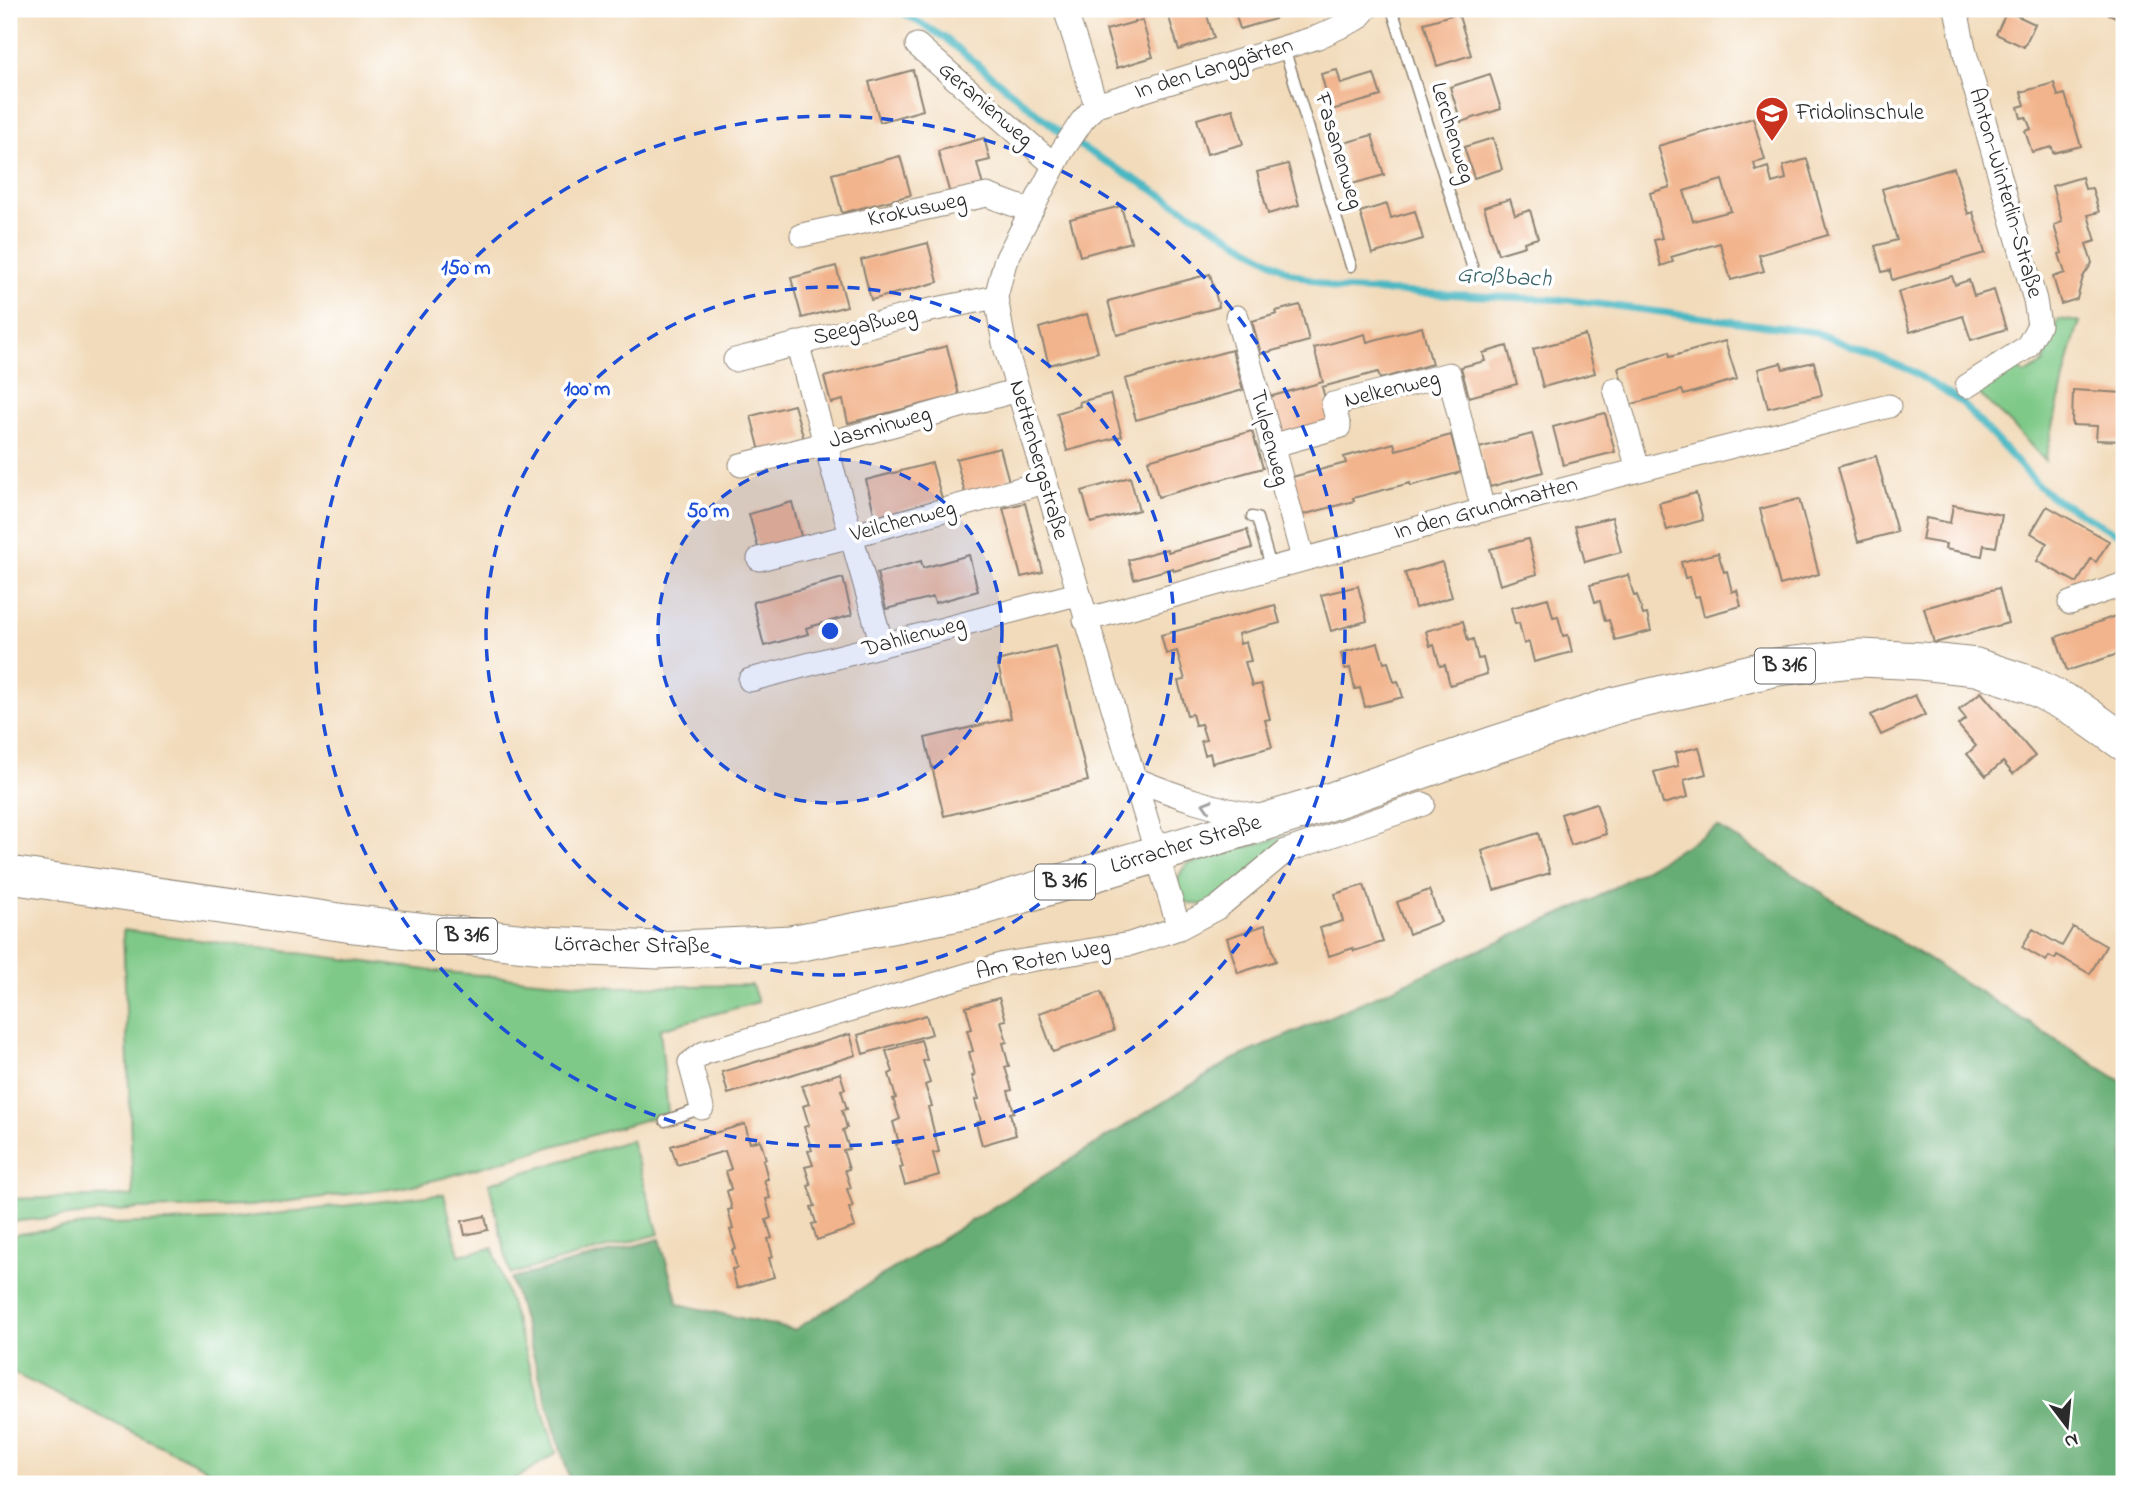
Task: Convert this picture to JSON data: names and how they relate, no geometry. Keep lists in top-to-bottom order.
{
  "streets": {
    "main road": ["B 316", "Lörracher Straße"],
    "street": [
      "In den Langgärten",
      "Geranienweg",
      "Anton-Winterlin-Straße",
      "Krokusweg",
      "Seegaßweg",
      "Nelkenweg",
      "Jasminweg",
      "Tulpenweg",
      "Nettenbergstraße",
      "In den Grundmatten",
      "Veilchenweg",
      "Dahlienweg",
      "Am Roten Weg"
    ],
    "lane": ["Lerchenweg", "Fasanenweg"]
  },
  "crossings": [
    ["In den Langgärten", "Fasanenweg"],
    ["In den Langgärten", "Nettenbergstraße"],
    ["Geranienweg", "Nettenbergstraße"],
    ["Krokusweg", "Nettenbergstraße"],
    ["Seegaßweg", "Nettenbergstraße"],
    ["Nelkenweg", "Tulpenweg"],
    ["Nelkenweg", "In den Grundmatten"],
    ["Jasminweg", "Nettenbergstraße"],
    ["Tulpenweg", "In den Grundmatten"],
    ["Nettenbergstraße", "In den Grundmatten"],
    ["Nettenbergstraße", "Veilchenweg"],
    ["Nettenbergstraße", "Dahlienweg"],
    ["Nettenbergstraße", "Lörracher Straße"],
    ["Nettenbergstraße", "Am Roten Weg"]
  ],
  "water": ["Großbach"],
  "places": {
    "school or university": ["Fridolinschule"]
  },
  "north": "bottom",
  "rings": ["150 m", "100 m", "50 m"]
}
